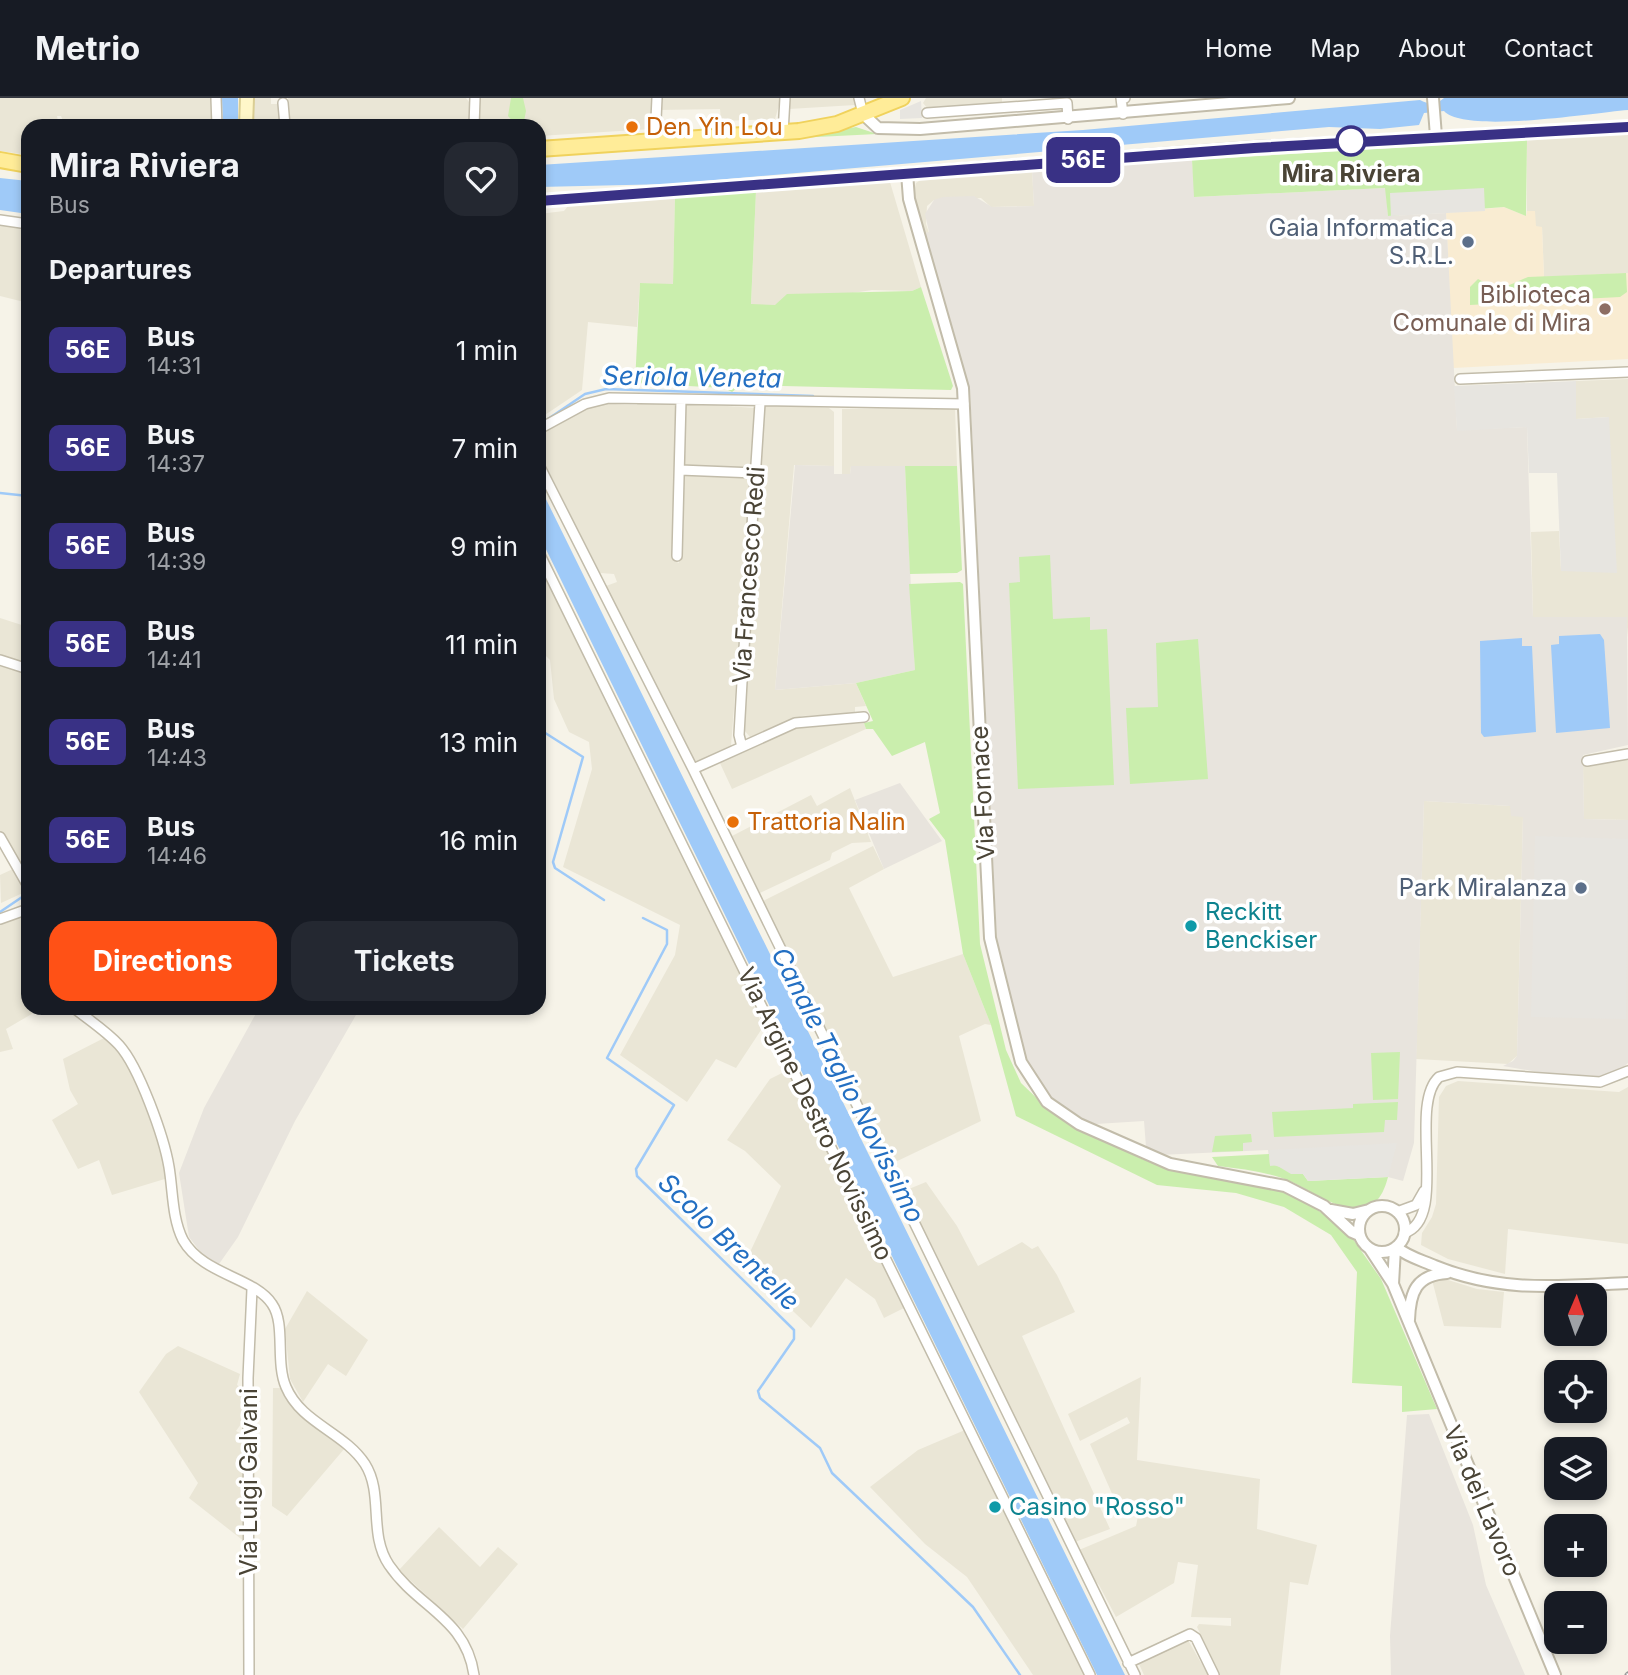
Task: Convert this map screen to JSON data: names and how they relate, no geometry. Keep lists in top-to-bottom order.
{
  "streets": {
    "street": [
      "Via Francesco Redi",
      "Via Fornace",
      "Via Argine Destro Novissimo",
      "Via Luigi Galvani",
      "Via del Lavoro"
    ]
  },
  "crossings": [
    ["Via Fornace", "Via del Lavoro"]
  ],
  "water": ["Seriola Veneta", "Canale Taglio Novissimo", "Scolo Brentelle"],
  "places": [
    "Den Yin Lou",
    "Mira Riviera",
    "Gaia Informatica S.R.L.",
    "Biblioteca Comunale di Mira",
    "Trattoria Nalin",
    "Park Miralanza",
    "Reckitt Benckiser",
    "Casino \"Rosso\""
  ],
  "lines": ["bus line 56E"],
  "north": "top",
  "page": {
    "header": "Metrio",
    "nav": [
      "Home",
      "Map",
      "About",
      "Contact"
    ],
    "on_map": "56E",
    "heading": [
      ["Mira Riviera", "Bus"],
      "Departures"
    ],
    "list": [
      {
        "mark": "56E",
        "name": "Bus",
        "note": "14:31",
        "value": "1 min"
      },
      {
        "mark": "56E",
        "name": "Bus",
        "note": "14:37",
        "value": "7 min"
      },
      {
        "mark": "56E",
        "name": "Bus",
        "note": "14:39",
        "value": "9 min"
      },
      {
        "mark": "56E",
        "name": "Bus",
        "note": "14:41",
        "value": "11 min"
      },
      {
        "mark": "56E",
        "name": "Bus",
        "note": "14:43",
        "value": "13 min"
      },
      {
        "mark": "56E",
        "name": "Bus",
        "note": "14:46",
        "value": "16 min"
      }
    ],
    "buttons": ["Directions", "Tickets"],
    "map_buttons": ["+", "−"]
  }
}
